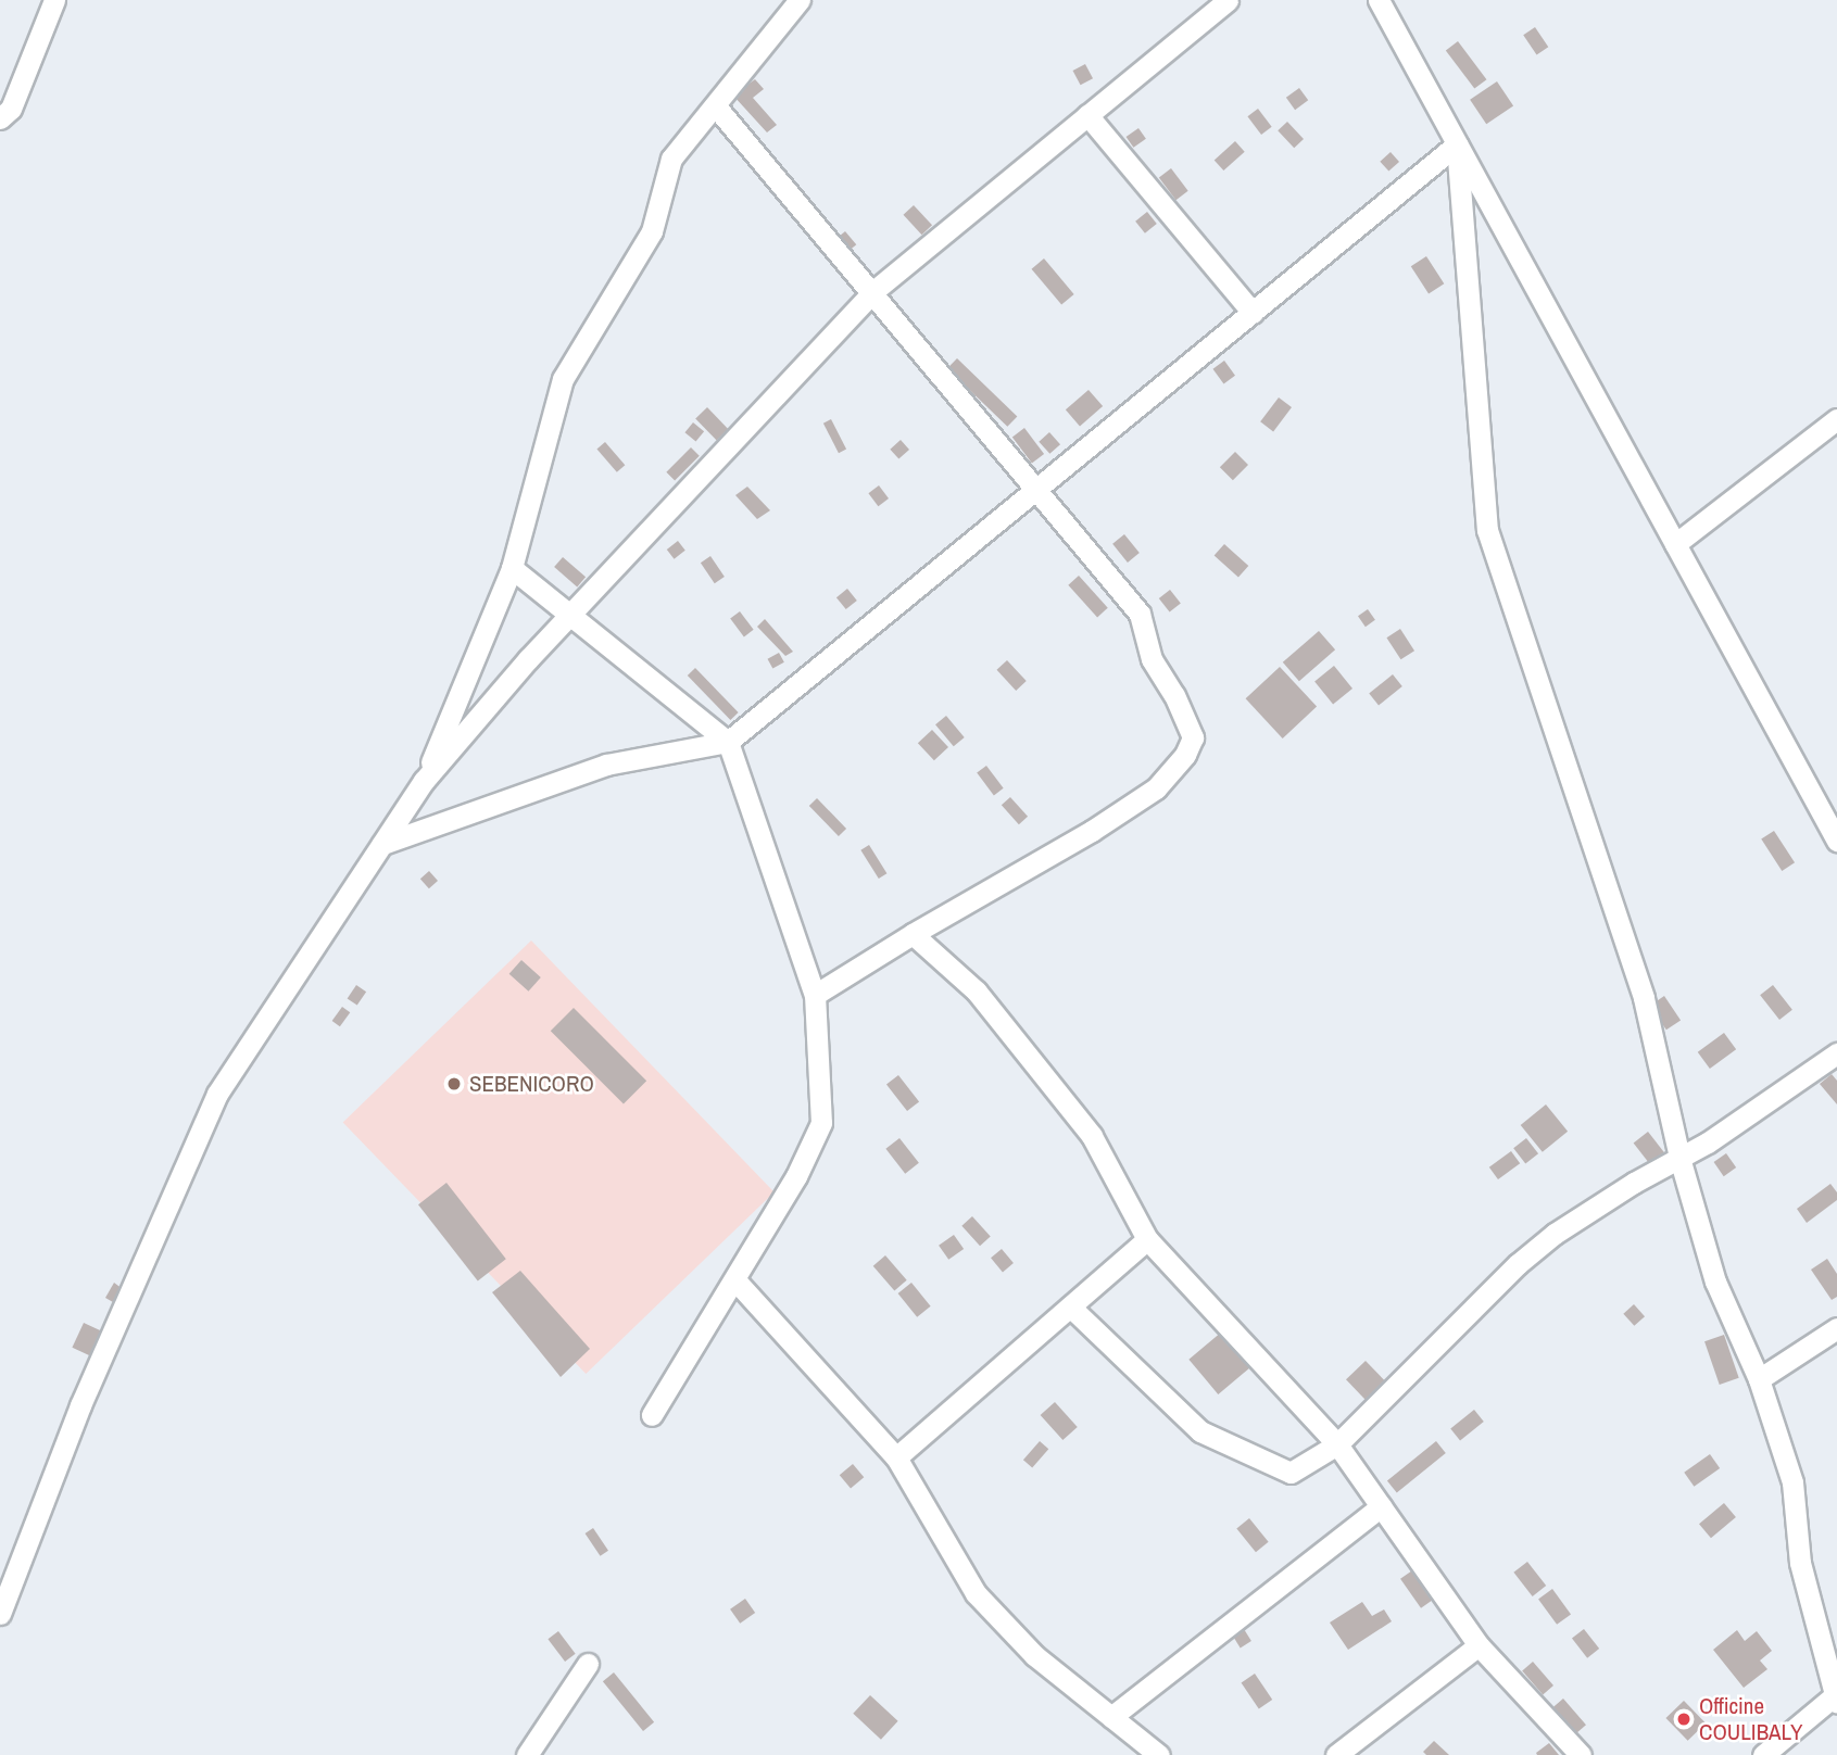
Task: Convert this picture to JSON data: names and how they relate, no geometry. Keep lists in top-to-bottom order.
{
  "places": ["SEBENICORO", "Officine COULIBALY"]
}
